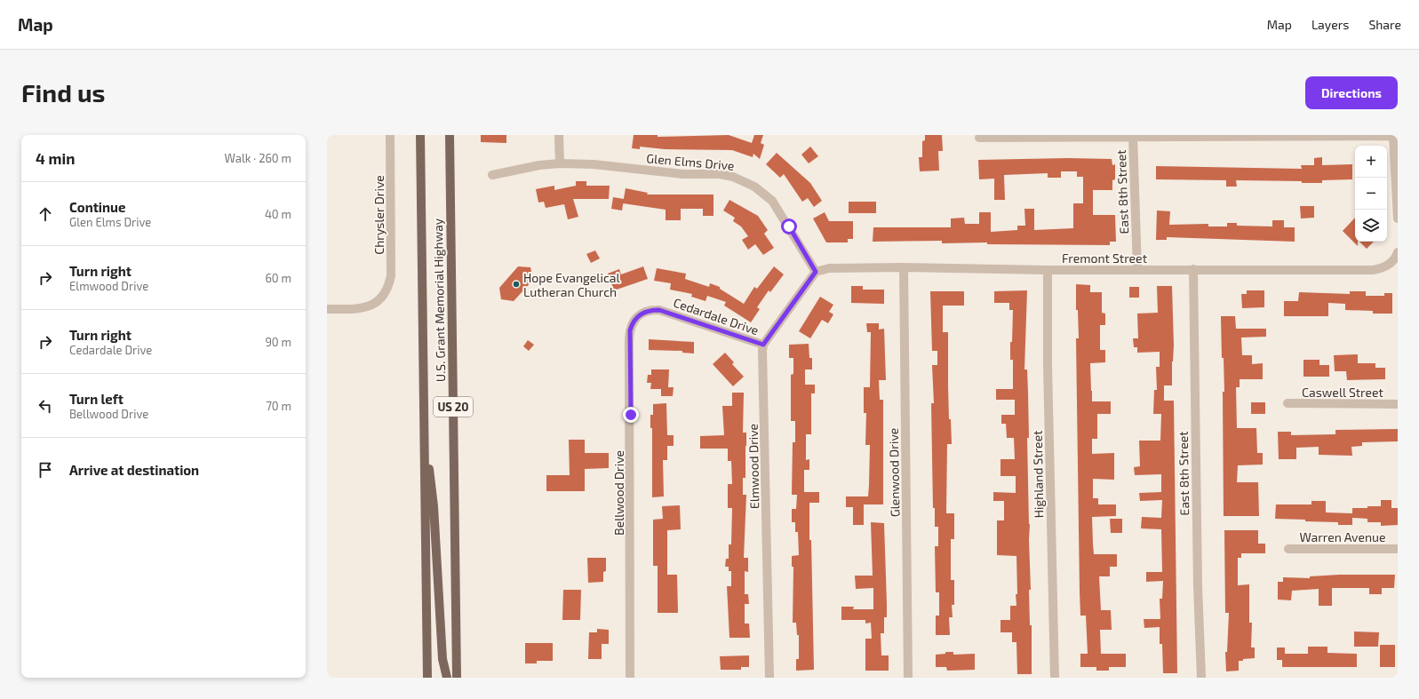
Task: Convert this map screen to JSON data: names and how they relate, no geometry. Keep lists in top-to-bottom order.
{
  "streets": {
    "main road": ["U.S. Grant Memorial Highway", "US 20"],
    "street": [
      "Glen Elms Drive",
      "East 8th Street",
      "Chrysler Drive",
      "Fremont Street",
      "Cedardale Drive",
      "Caswell Street",
      "Elmwood Drive",
      "Glenwood Drive",
      "Highland Street",
      "Bellwood Drive",
      "Warren Avenue"
    ]
  },
  "crossings": [
    ["Glen Elms Drive", "Fremont Street"],
    ["East 8th Street", "Fremont Street"],
    ["Fremont Street", "Glenwood Drive"],
    ["Fremont Street", "Highland Street"],
    ["Cedardale Drive", "Elmwood Drive"],
    ["Cedardale Drive", "Bellwood Drive"]
  ],
  "places": ["Hope Evangelical Lutheran Church"],
  "page": {
    "header": "Map",
    "nav": ["Map", "Layers", "Share"],
    "buttons": "Directions",
    "title": "Find us",
    "heading": ["4 min", "Walk · 260 m"],
    "map_buttons": ["+", "−"],
    "list": [
      ["Continue", "Glen Elms Drive", "40 m"],
      ["Turn right", "Elmwood Drive", "60 m"],
      ["Turn right", "Cedardale Drive", "90 m"],
      ["Turn left", "Bellwood Drive", "70 m"],
      "Arrive at destination"
    ]
  }
}
